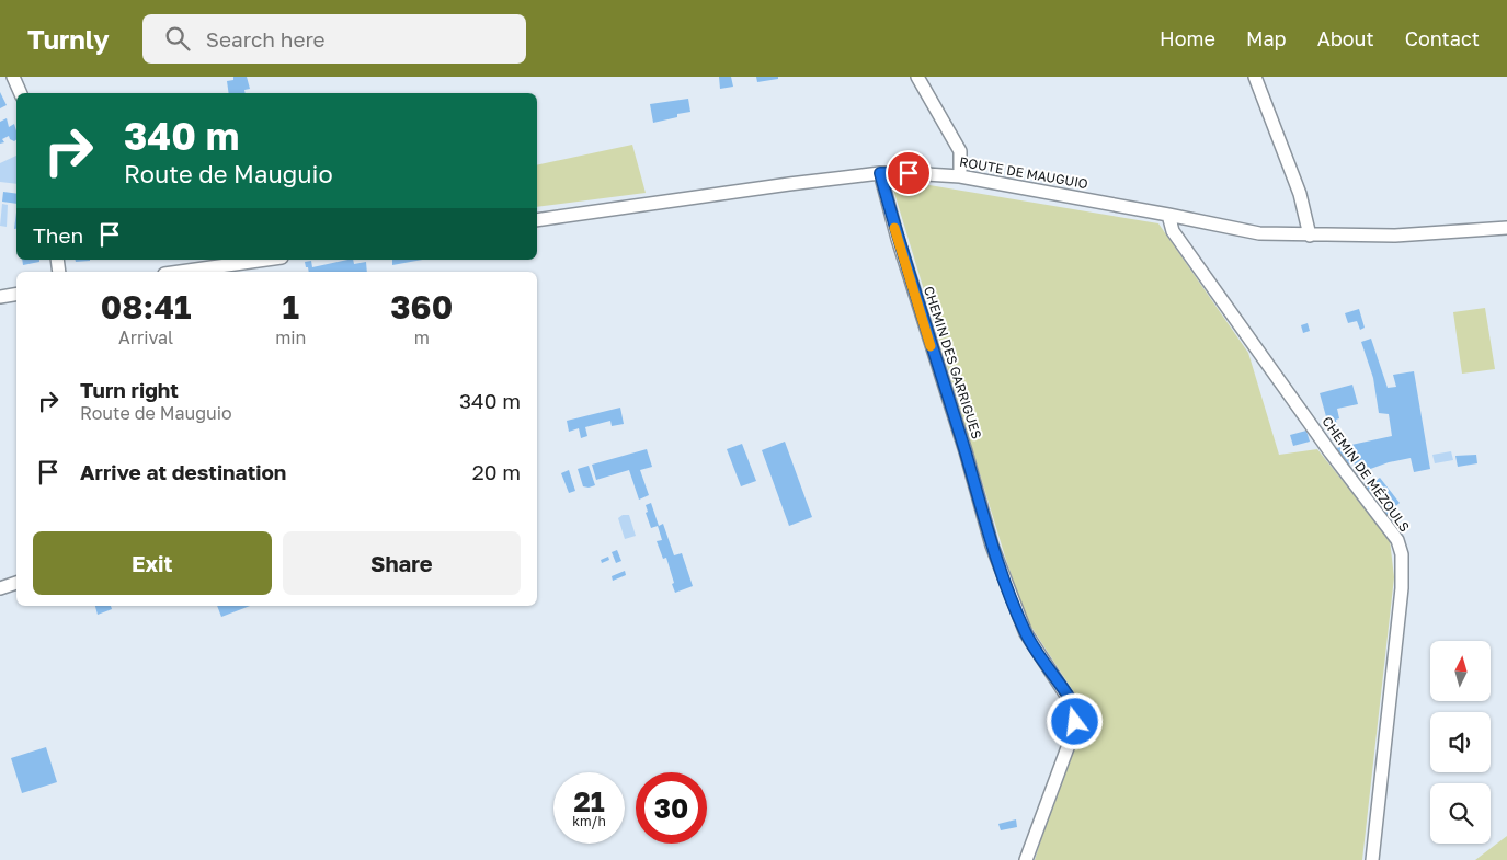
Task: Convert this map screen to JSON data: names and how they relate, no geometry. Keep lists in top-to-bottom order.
{
  "streets": {
    "street": ["ROUTE DE MAUGUIO", "CHEMIN DES GARRIGUES", "CHEMIN DE MÉZOULS"]
  },
  "crossings": [
    ["ROUTE DE MAUGUIO", "CHEMIN DES GARRIGUES"],
    ["ROUTE DE MAUGUIO", "CHEMIN DE MÉZOULS"]
  ],
  "north": "top",
  "page": {
    "header": "Turnly",
    "search": "Search here",
    "nav": [
      "Home",
      "Map",
      "About",
      "Contact"
    ],
    "turn": ["340 m", "Route de Mauguio"],
    "then": "Then",
    "eta": [
      "08:41",
      "Arrival",
      "1",
      "min",
      "360",
      "m"
    ],
    "list": [
      {
        "name": "Turn right",
        "note": "Route de Mauguio",
        "value": "340 m"
      },
      {
        "name": "Arrive at destination",
        "value": "20 m"
      }
    ],
    "buttons": ["Exit", "Share"],
    "speed": "21 km/h",
    "limit": "30"
  }
}
